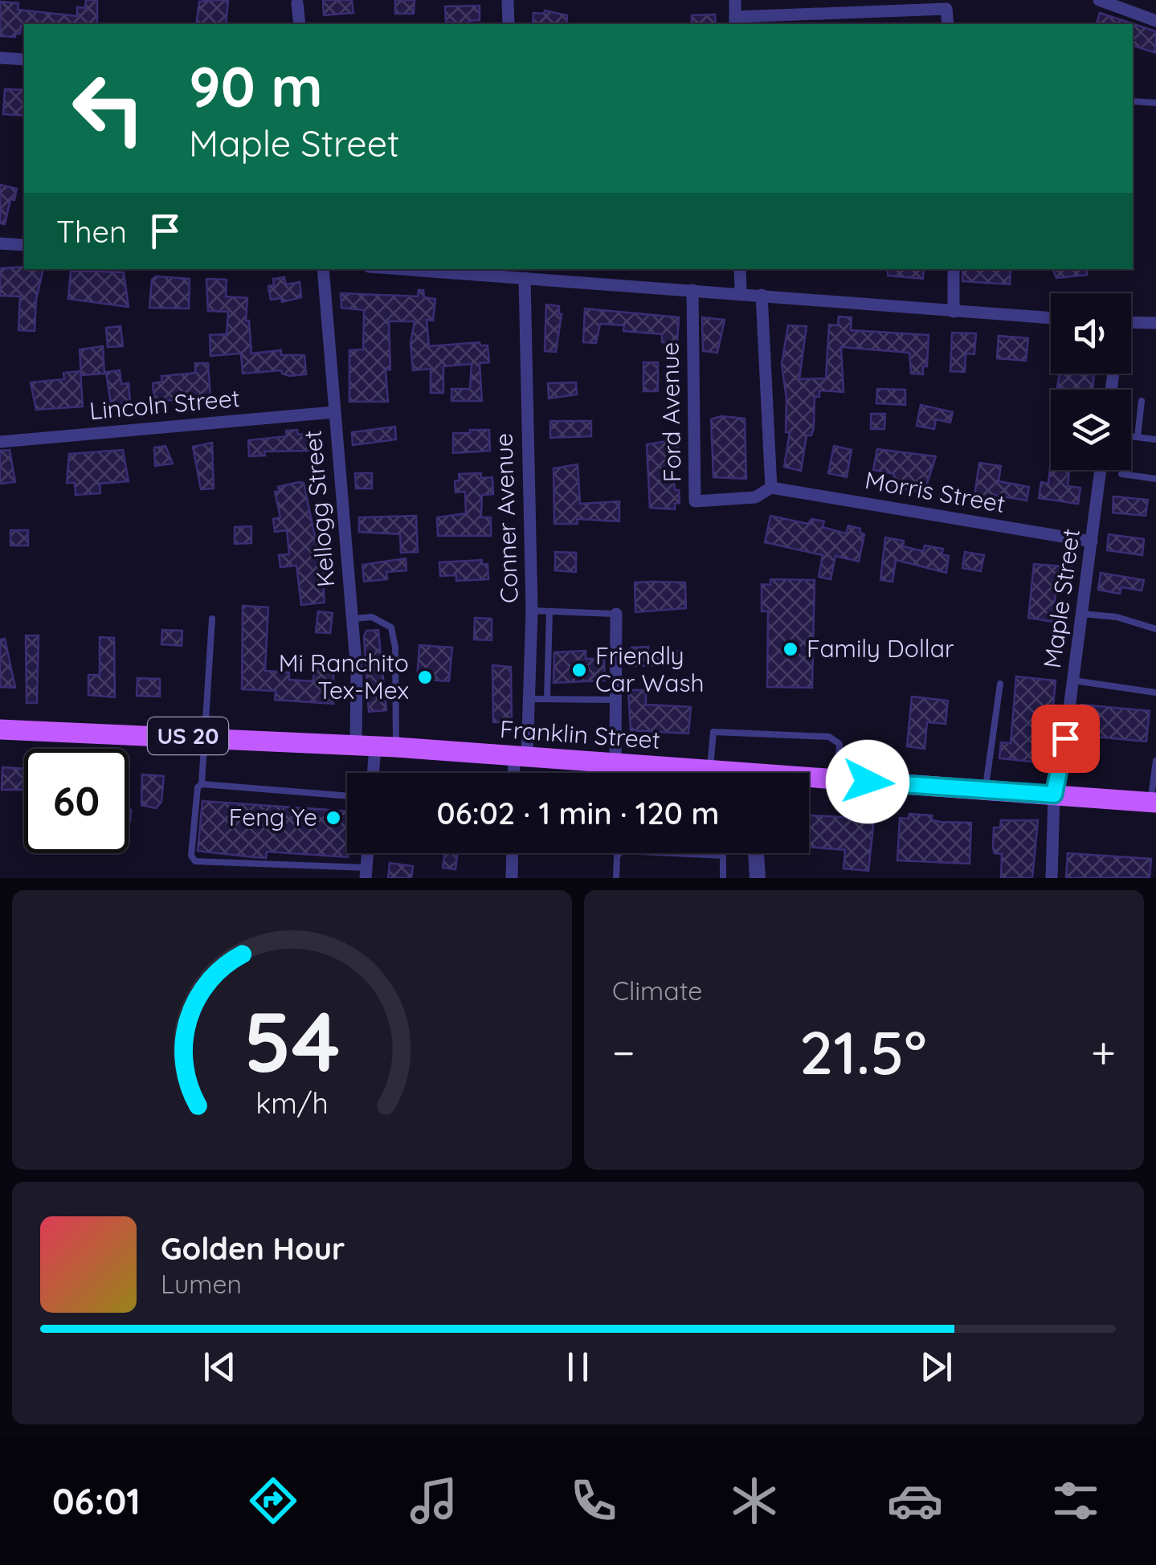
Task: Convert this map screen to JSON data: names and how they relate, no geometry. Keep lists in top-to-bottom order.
{
  "streets": {
    "main road": ["Franklin Street", "US 20"],
    "street": [
      "Lincoln Street",
      "Ford Avenue",
      "Morris Street",
      "Kellogg Street",
      "Conner Avenue",
      "Maple Street"
    ]
  },
  "crossings": [
    ["Lincoln Street", "Kellogg Street"],
    ["Ford Avenue", "Morris Street"],
    ["Morris Street", "Maple Street"],
    ["Kellogg Street", "Franklin Street"],
    ["Conner Avenue", "Franklin Street"],
    ["Maple Street", "Franklin Street"]
  ],
  "places": [
    "Family Dollar",
    "Friendly Car Wash",
    "Mi Ranchito Tex-Mex",
    "Feng Ye"
  ],
  "page": {
    "turn": ["90 m", "Maple Street"],
    "then": "Then",
    "limit": "60",
    "trip": "06:02 · 1 min · 120 m",
    "tile": "Climate",
    "heat": ["−", "21.5°", "+"],
    "song": ["Golden Hour", "Lumen"],
    "tabs": "06:01",
    "gauge": ["54", "km/h"]
  }
}
